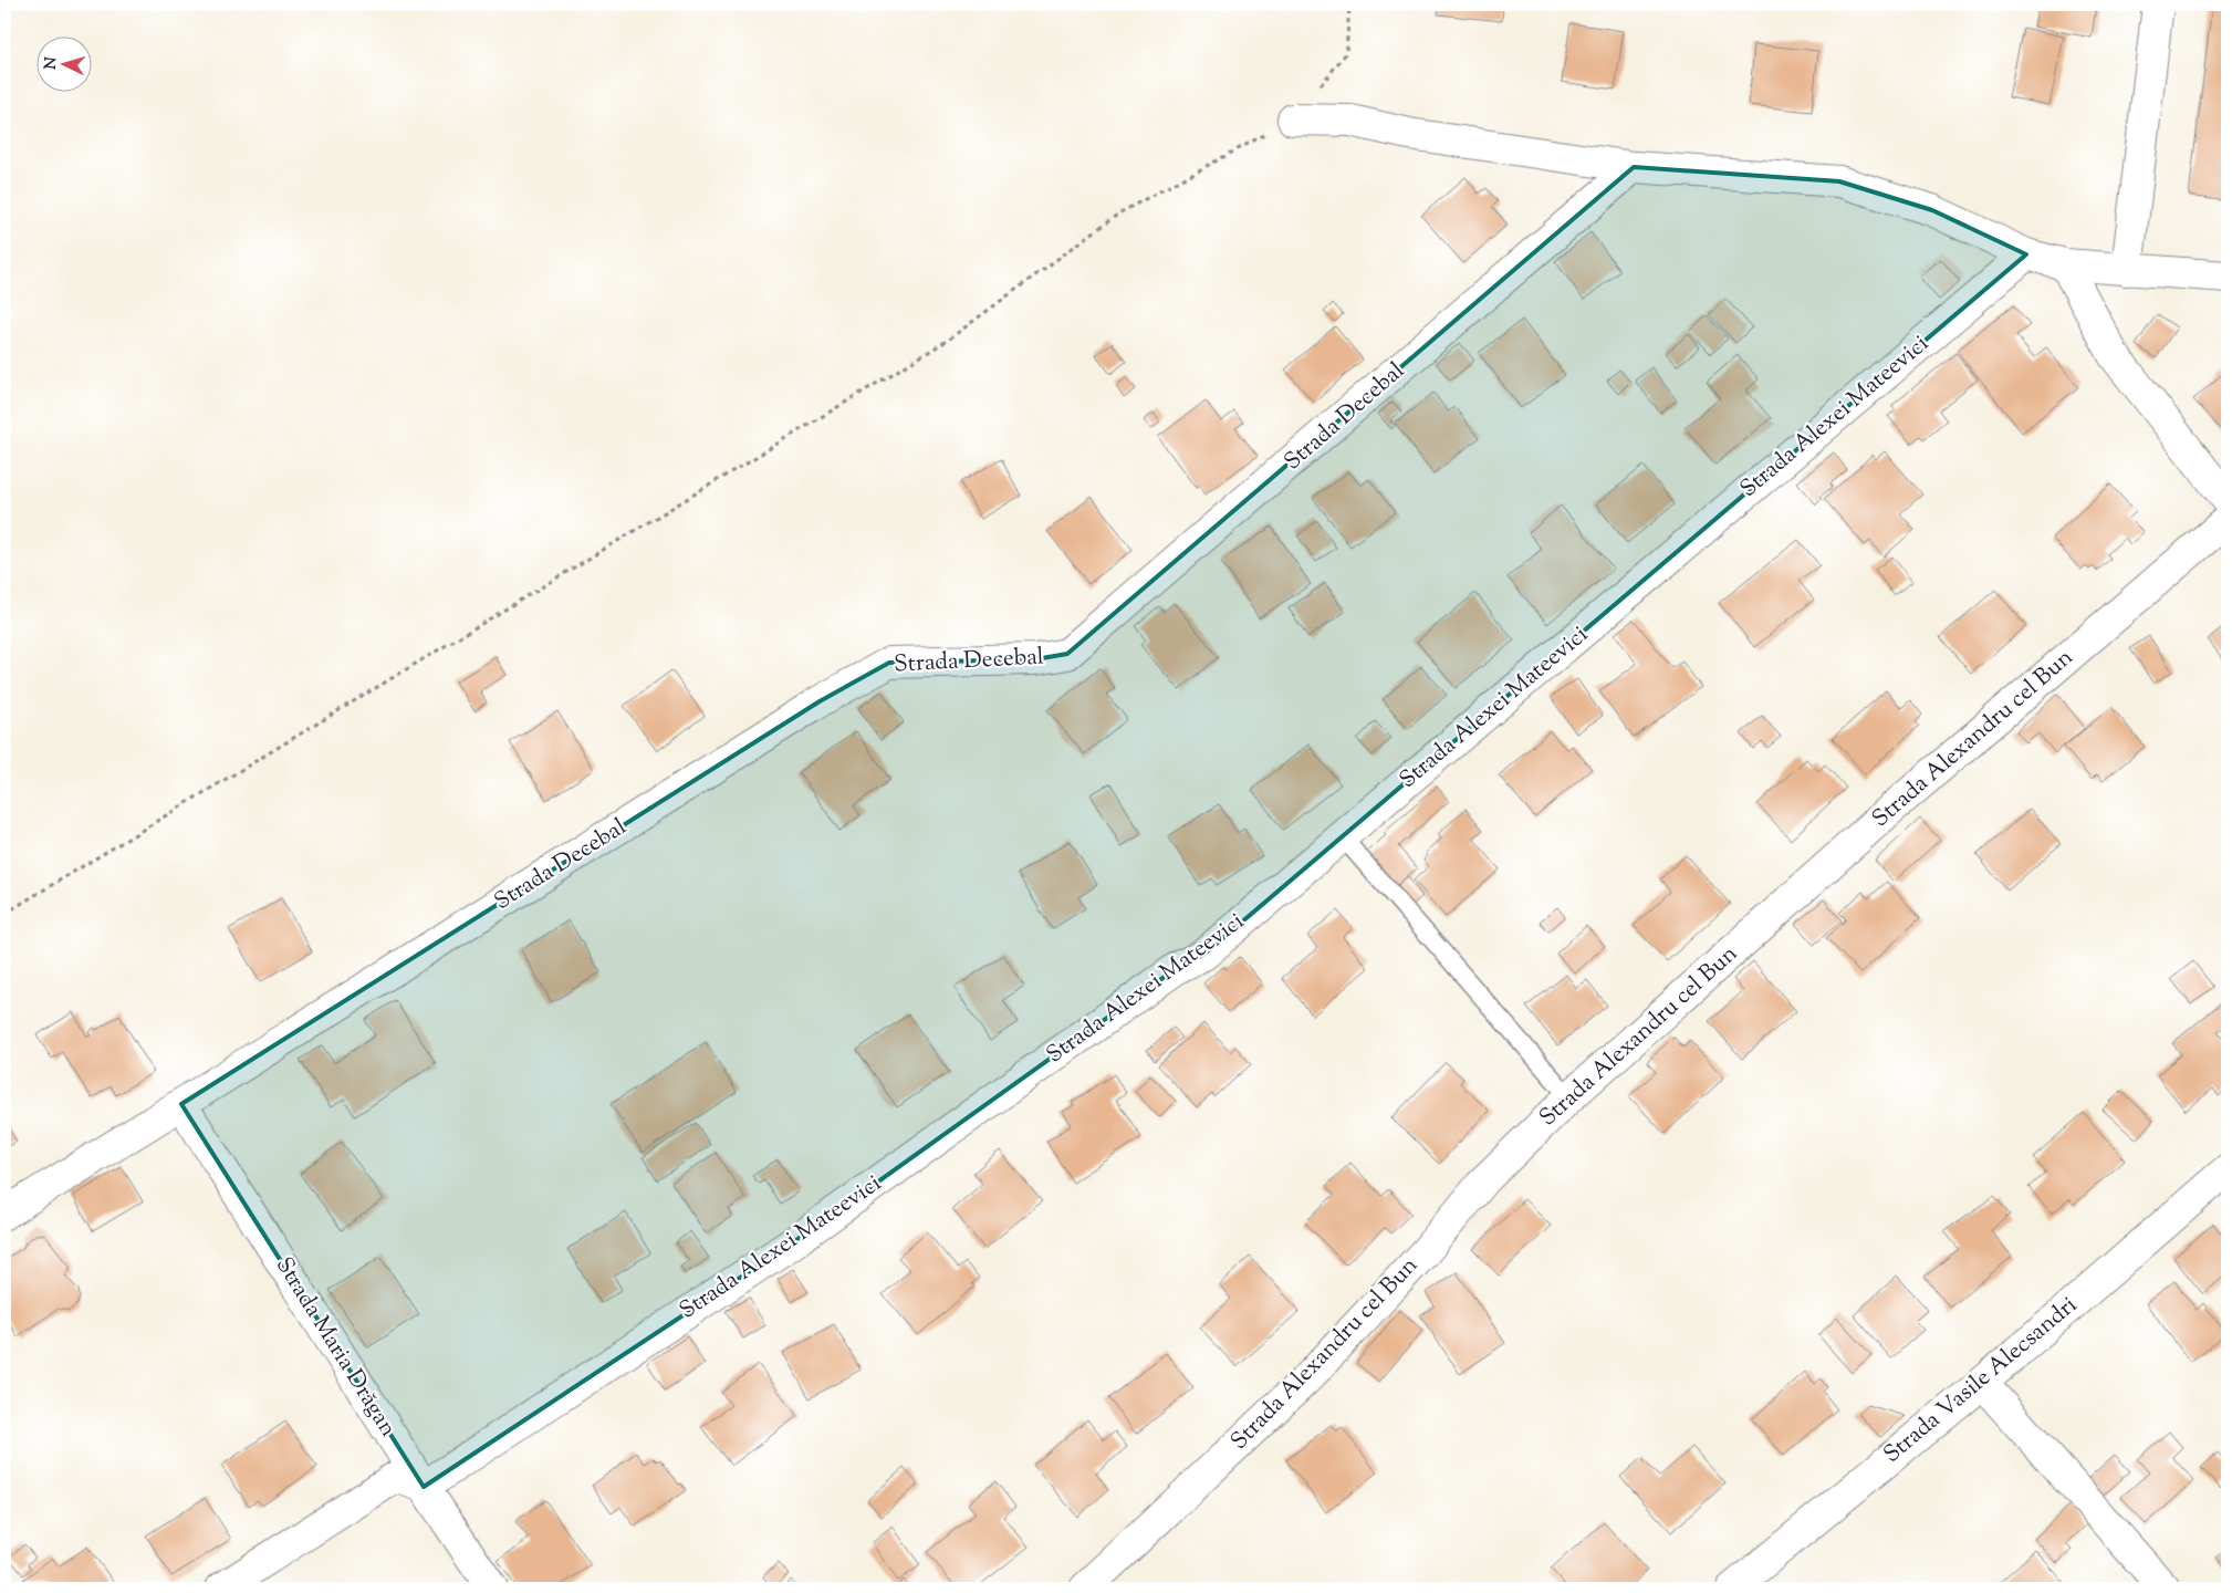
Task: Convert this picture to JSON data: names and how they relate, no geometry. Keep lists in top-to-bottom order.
{
  "streets": {
    "street": [
      "Strada Decebal",
      "Strada Alexei Mateevici",
      "Strada Alexandru cel Bun",
      "Strada Maria Drăgan",
      "Strada Vasile Alecsandri"
    ]
  },
  "crossings": [
    ["Strada Decebal", "Strada Maria Drăgan"],
    ["Strada Alexei Mateevici", "Strada Maria Drăgan"]
  ],
  "north": "left"
}
